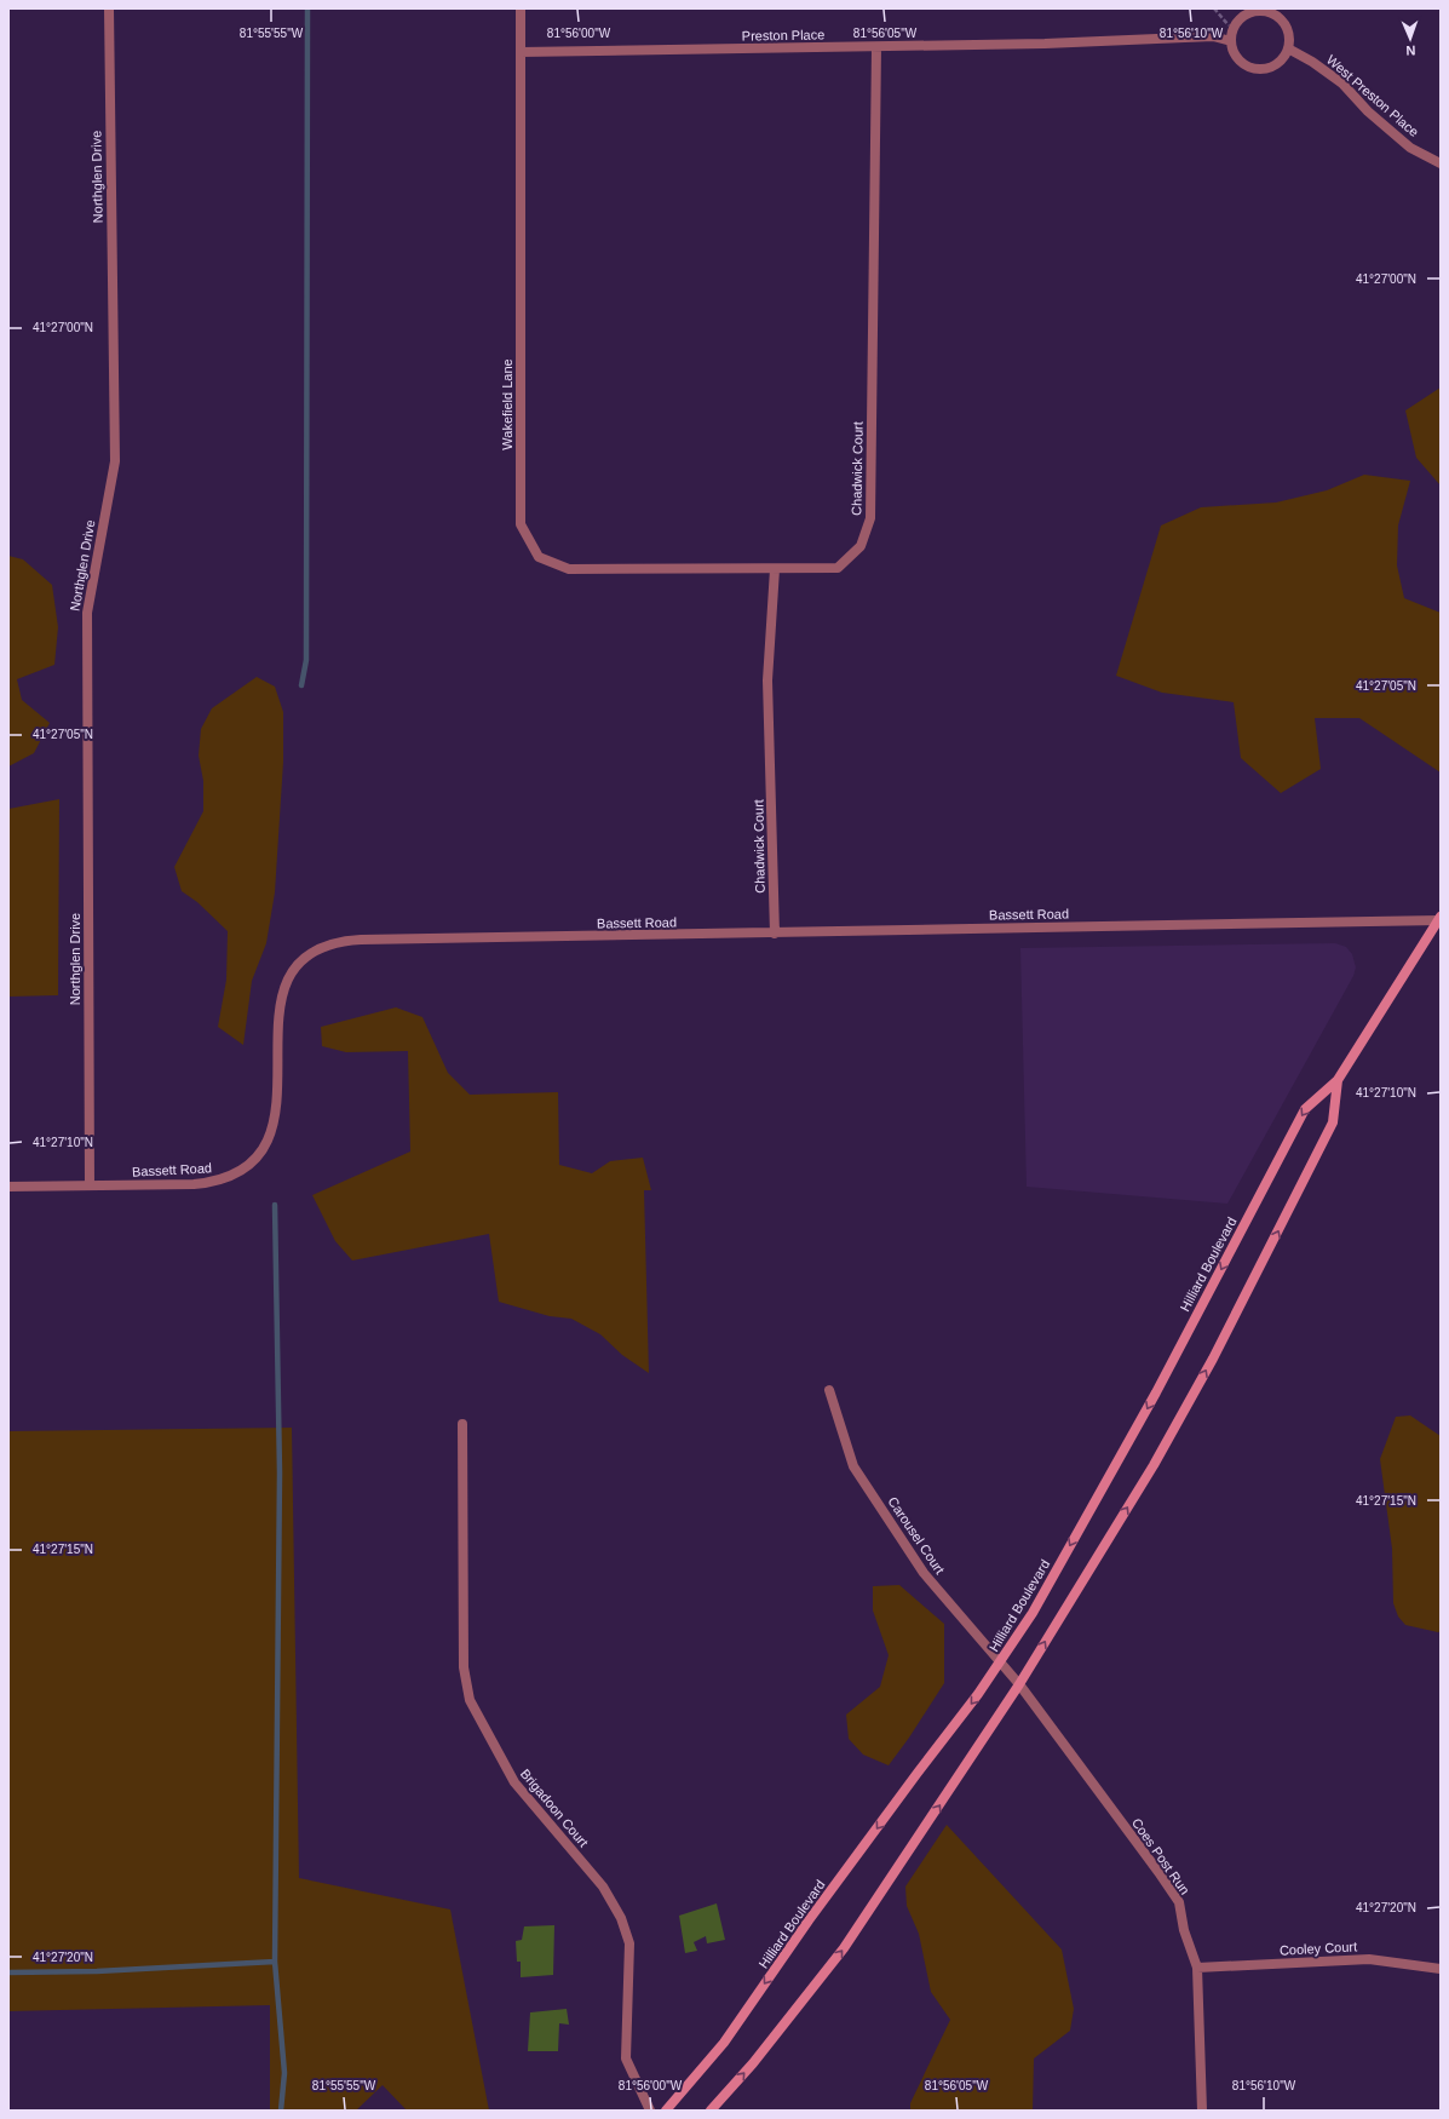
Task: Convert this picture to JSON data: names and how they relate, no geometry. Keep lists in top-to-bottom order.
{
  "streets": {
    "main road": ["Hilliard Boulevard"],
    "street": [
      "Preston Place",
      "West Preston Place",
      "Northglen Drive",
      "Wakefield Lane",
      "Chadwick Court",
      "Bassett Road",
      "Carousel Court",
      "Brigadoon Court",
      "Coes Post Run",
      "Cooley Court"
    ]
  },
  "crossings": [
    ["Preston Place", "West Preston Place"],
    ["Preston Place", "Wakefield Lane"],
    ["Preston Place", "Chadwick Court"],
    ["Northglen Drive", "Bassett Road"],
    ["Wakefield Lane", "Chadwick Court"],
    ["Chadwick Court", "Bassett Road"],
    ["Bassett Road", "Hilliard Boulevard"],
    ["Hilliard Boulevard", "Carousel Court"],
    ["Hilliard Boulevard", "Coes Post Run"],
    ["Carousel Court", "Coes Post Run"],
    ["Coes Post Run", "Cooley Court"]
  ],
  "north": "bottom",
  "coordinates": [
    "81°55'55\"W",
    "81°56'00\"W",
    "81°56'05\"W",
    "81°56'10\"W",
    "41°27'00\"N",
    "41°27'05\"N",
    "41°27'10\"N",
    "41°27'15\"N",
    "41°27'20\"N"
  ]
}
